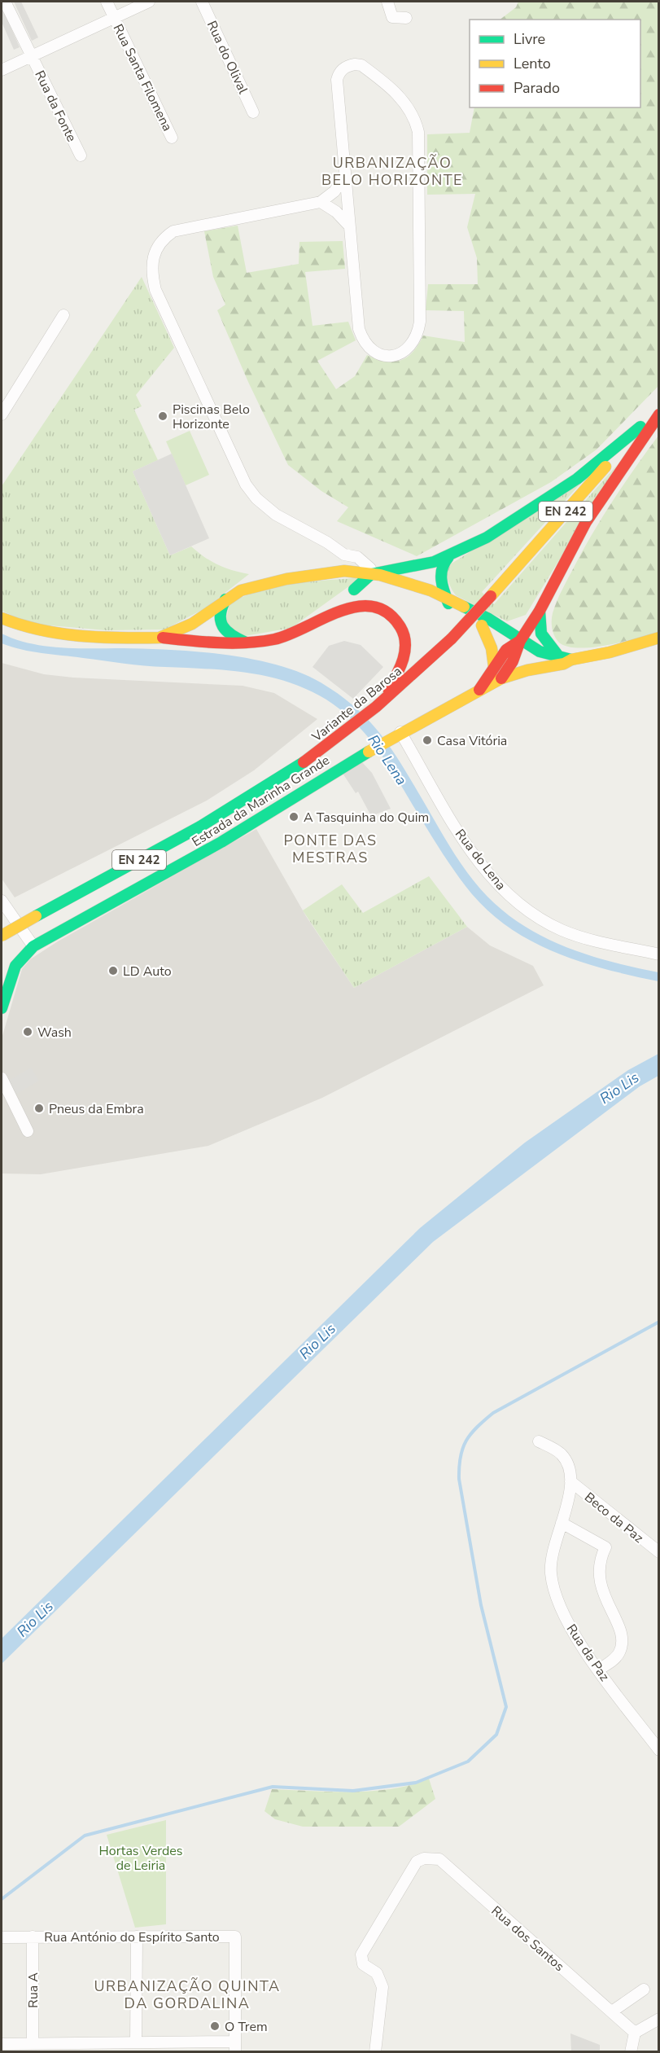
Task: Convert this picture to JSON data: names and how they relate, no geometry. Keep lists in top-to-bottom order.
{
  "streets": {
    "main road": ["EN 242", "Variante da Barosa", "Estrada da Marinha Grande"],
    "street": [
      "Rua do Olival",
      "Rua Santa Filomena",
      "Rua da Fonte",
      "Rua do Lena",
      "Beco da Paz",
      "Rua da Paz",
      "Rua António do Espírito Santo",
      "Rua dos Santos",
      "Rua A"
    ]
  },
  "crossings": [
    ["EN 242", "Estrada da Marinha Grande"],
    ["Estrada da Marinha Grande", "Rua do Lena"],
    ["Beco da Paz", "Rua da Paz"],
    ["Rua António do Espírito Santo", "Rua A"]
  ],
  "districts": ["URBANIZAÇÃO BELO HORIZONTE", "PONTE DAS MESTRAS", "URBANIZAÇÃO QUINTA DA GORDALINA"],
  "water": ["Rio Lena", "Rio Lis"],
  "parks": ["Hortas Verdes de Leiria"],
  "places": [
    "Piscinas Belo Horizonte",
    "Casa Vitória",
    "A Tasquinha do Quim",
    "LD Auto",
    "Wash",
    "Pneus da Embra",
    "O Trem"
  ],
  "legend": ["Livre", "Lento", "Parado"]
}
